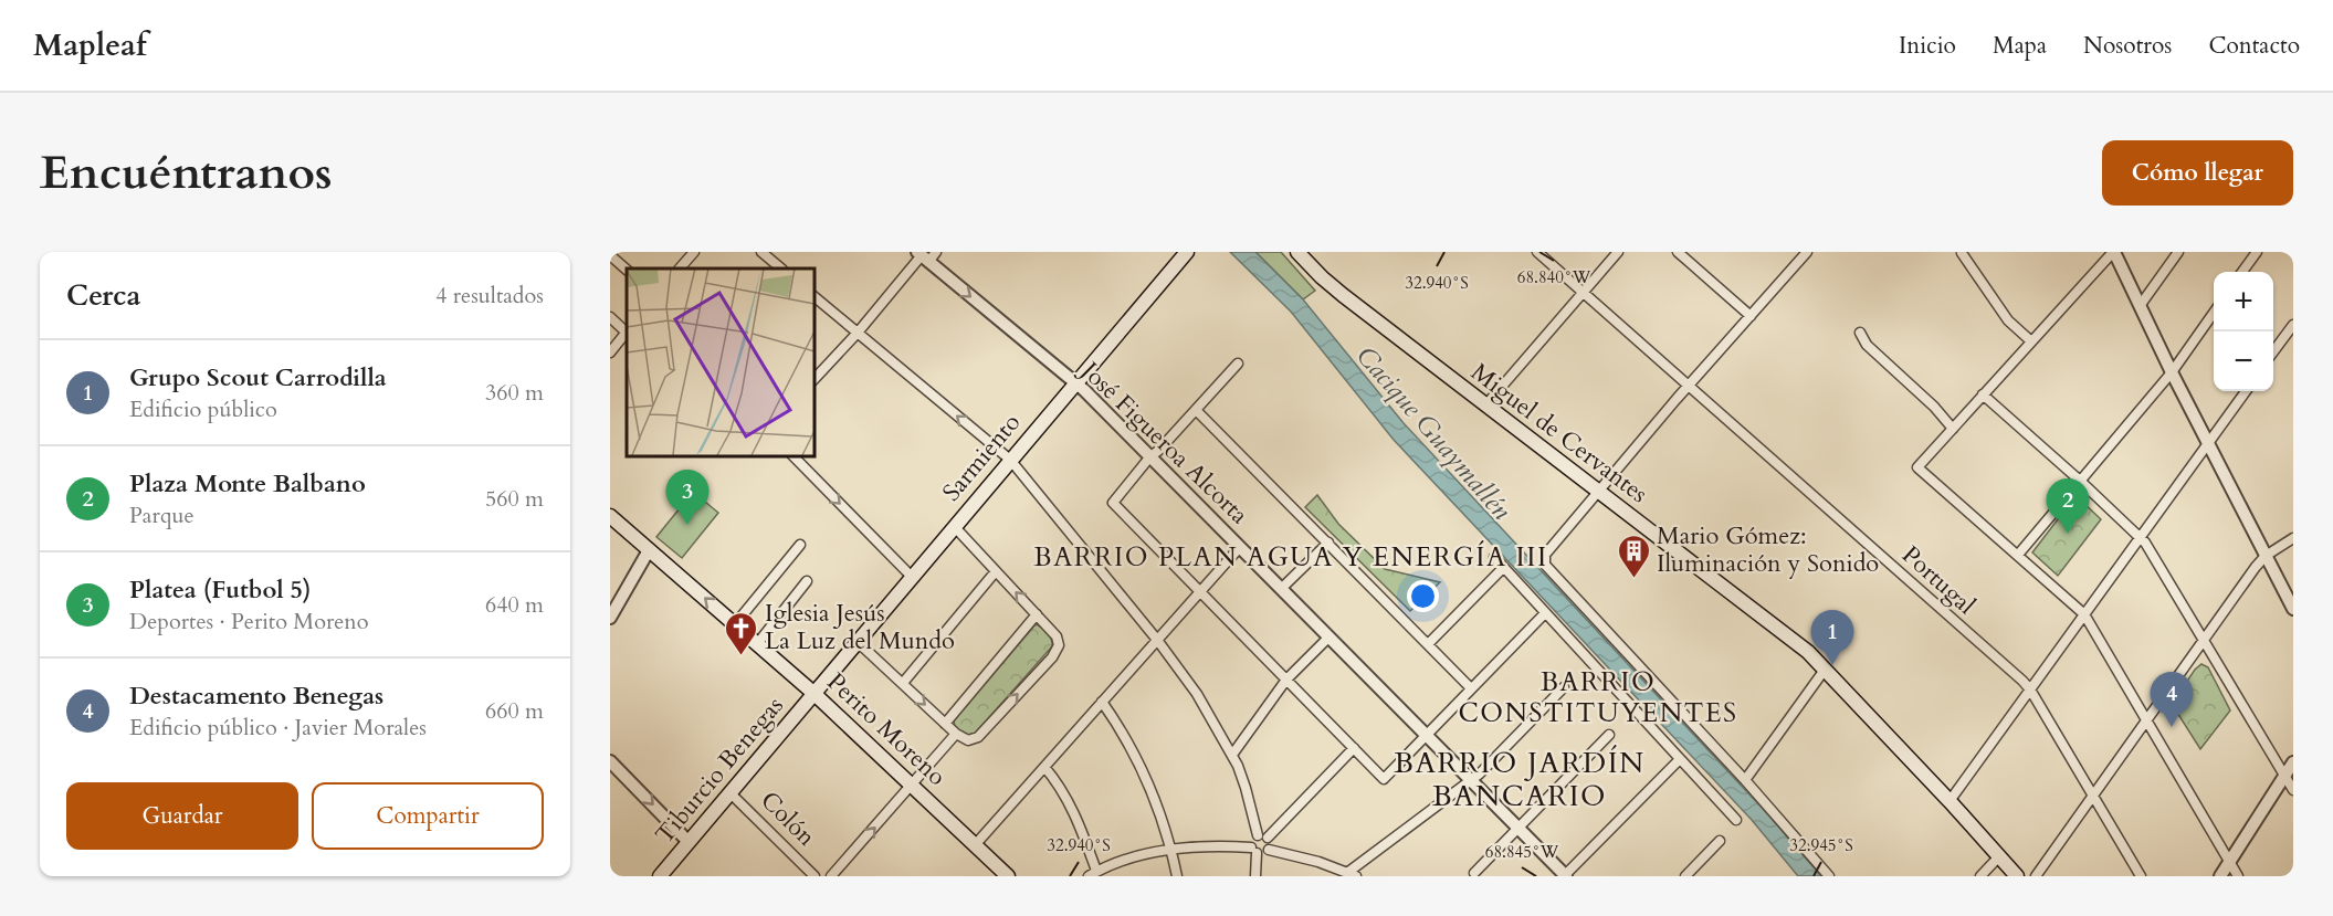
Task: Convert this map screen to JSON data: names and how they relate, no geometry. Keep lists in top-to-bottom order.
{
  "streets": {
    "main road": [
      "Miguel de Cervantes",
      "Sarmiento",
      "Perito Moreno",
      "Tiburcio Benegas"
    ],
    "street": ["José Figueroa Alcorta", "Portugal", "Colón"]
  },
  "crossings": [
    ["José Figueroa Alcorta", "Sarmiento"],
    ["Sarmiento", "Perito Moreno"],
    ["Sarmiento", "Tiburcio Benegas"],
    ["Perito Moreno", "Tiburcio Benegas"],
    ["Tiburcio Benegas", "Colón"]
  ],
  "districts": ["BARRIO PLAN AGUA Y ENERGÍA III", "BARRIO CONSTITUYENTES", "BARRIO JARDÍN BANCARIO"],
  "water": ["Cacique Guaymallén"],
  "places": {
    "building": ["Mario Gómez: Iluminación y Sonido"],
    "church": ["Iglesia Jesús La Luz del Mundo"]
  },
  "page": {
    "header": "Mapleaf",
    "nav": [
      "Inicio",
      "Mapa",
      "Nosotros",
      "Contacto"
    ],
    "buttons": [
      "Cómo llegar",
      ["Guardar", "Compartir"]
    ],
    "title": "Encuéntranos",
    "heading": ["Cerca", "4 resultados"],
    "map_buttons": ["+", "−"],
    "list": [
      {
        "mark": "1",
        "name": "Grupo Scout Carrodilla",
        "note": "Edificio público",
        "value": "360 m"
      },
      {
        "mark": "2",
        "name": "Plaza Monte Balbano",
        "note": "Parque",
        "value": "560 m"
      },
      {
        "mark": "3",
        "name": "Platea (Futbol 5)",
        "note": "Deportes · Perito Moreno",
        "value": "640 m"
      },
      {
        "mark": "4",
        "name": "Destacamento Benegas",
        "note": "Edificio público · Javier Morales",
        "value": "660 m"
      }
    ],
    "pins": [
      "3",
      "2",
      "1",
      "4"
    ]
  },
  "coordinates": [
    "68.840°W",
    "32.940°S",
    "32.945°S",
    "68.845°W"
  ]
}
